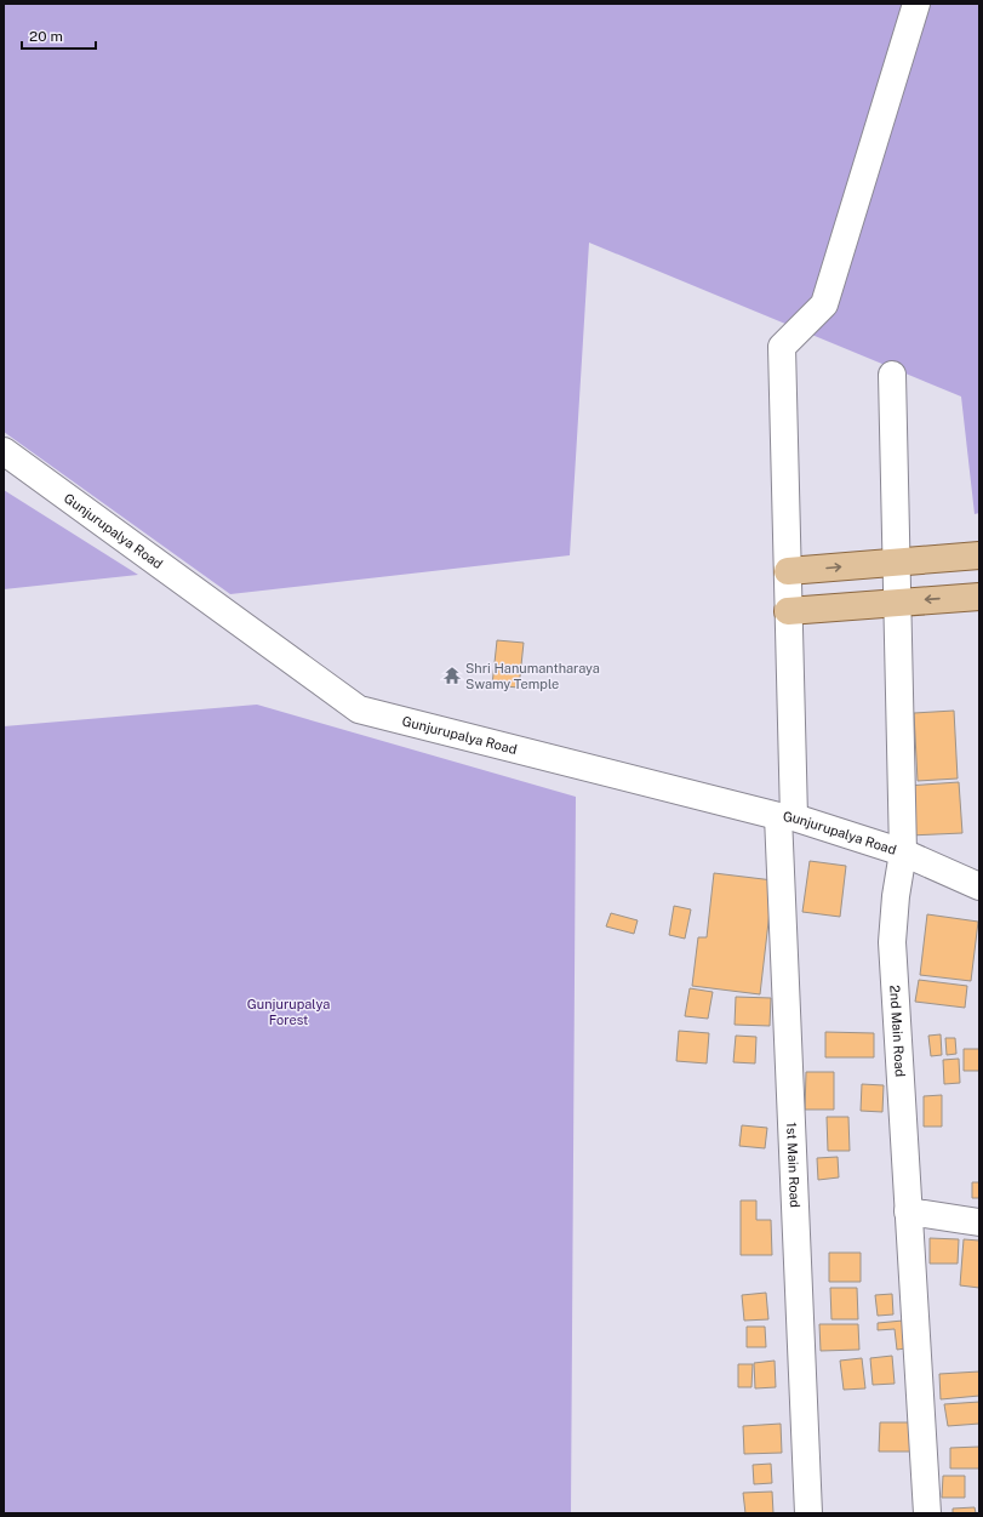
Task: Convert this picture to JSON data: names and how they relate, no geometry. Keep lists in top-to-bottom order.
{
  "streets": {
    "street": ["Gunjurupalya Road", "2nd Main Road", "1st Main Road"]
  },
  "crossings": [
    ["Gunjurupalya Road", "2nd Main Road"],
    ["Gunjurupalya Road", "1st Main Road"]
  ],
  "parks": ["Gunjurupalya Forest"],
  "places": {
    "temple": ["Shri Hanumantharaya Swamy Temple"]
  },
  "scale_bar": "20 m"
}
